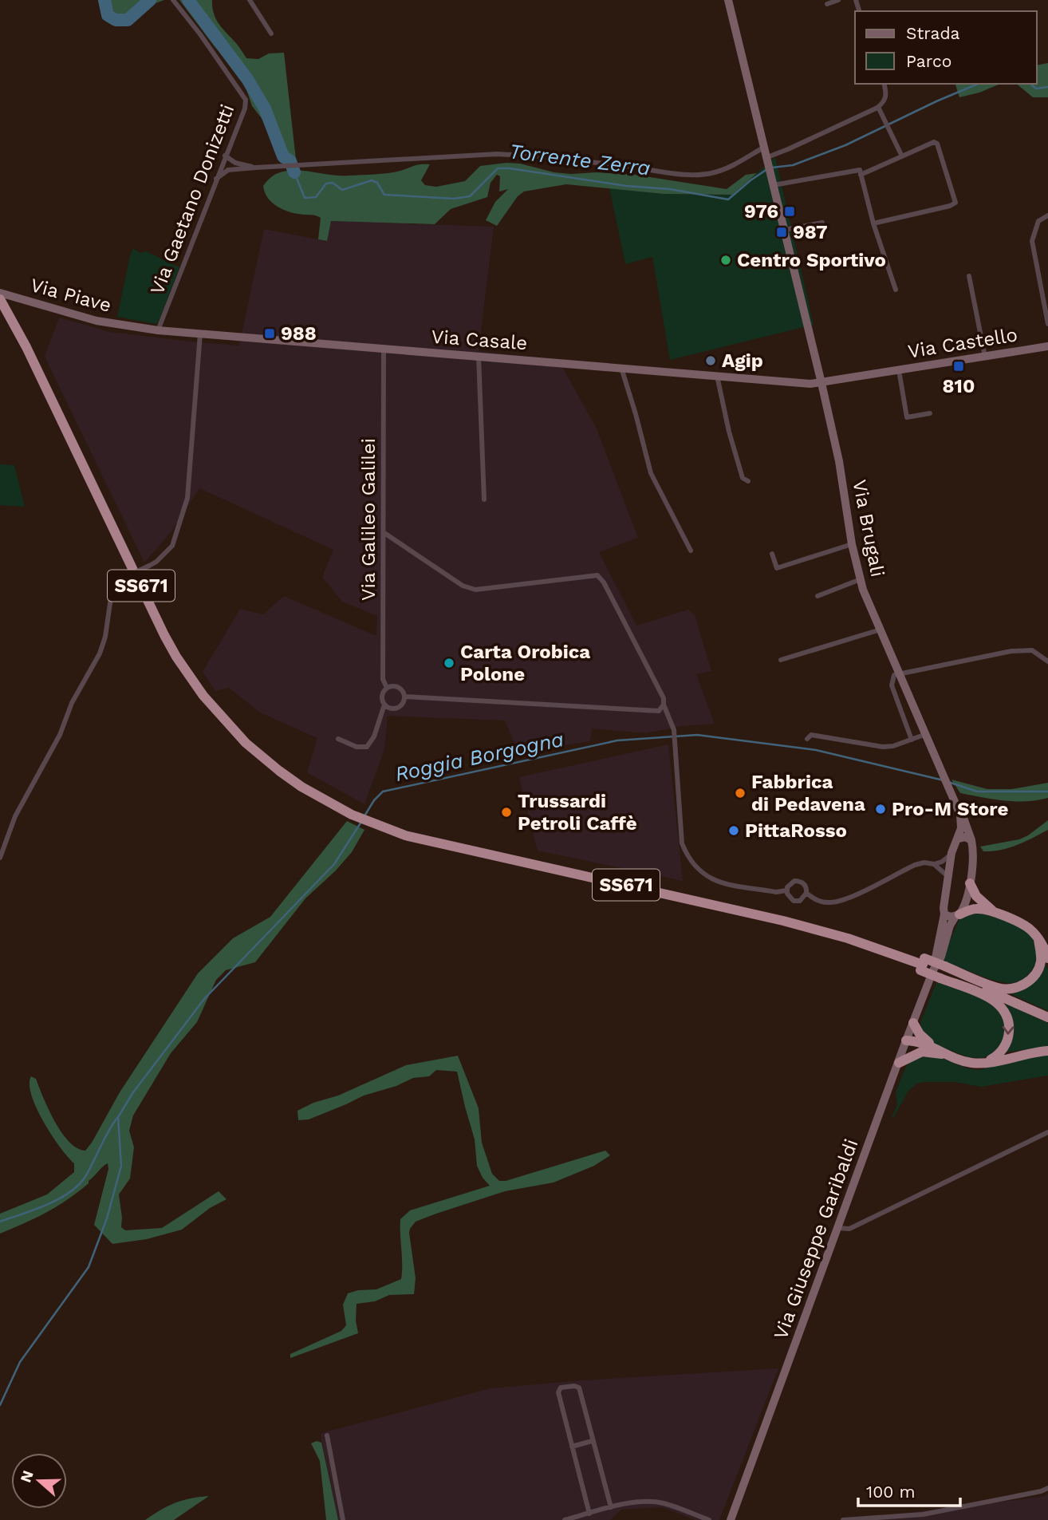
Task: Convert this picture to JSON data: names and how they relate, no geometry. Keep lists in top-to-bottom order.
{
  "streets": {
    "highway": ["SS671"],
    "street": [
      "Via Gaetano Donizetti",
      "Via Piave",
      "Via Casale",
      "Via Castello",
      "Via Galileo Galilei",
      "Via Brugali",
      "Via Giuseppe Garibaldi"
    ]
  },
  "crossings": [
    ["Via Gaetano Donizetti", "Via Casale"],
    ["Via Piave", "Via Casale"],
    ["Via Casale", "Via Castello"],
    ["Via Casale", "Via Galileo Galilei"],
    ["Via Casale", "Via Brugali"],
    ["Via Castello", "Via Brugali"],
    ["Via Brugali", "Via Giuseppe Garibaldi"],
    ["SS671", "Via Giuseppe Garibaldi"]
  ],
  "water": ["Torrente Zerra", "Roggia Borgogna"],
  "places": {
    "transit": [
      "976",
      "987",
      "988",
      "810"
    ],
    "other": [
      "Centro Sportivo",
      "Agip",
      "Carta Orobica Polone",
      "Fabbrica di Pedavena",
      "Pro-M Store",
      "Trussardi Petroli Caffè",
      "PittaRosso"
    ]
  },
  "legend": ["Strada", "Parco"],
  "scale_bar": "100 m",
  "north": "left"
}
